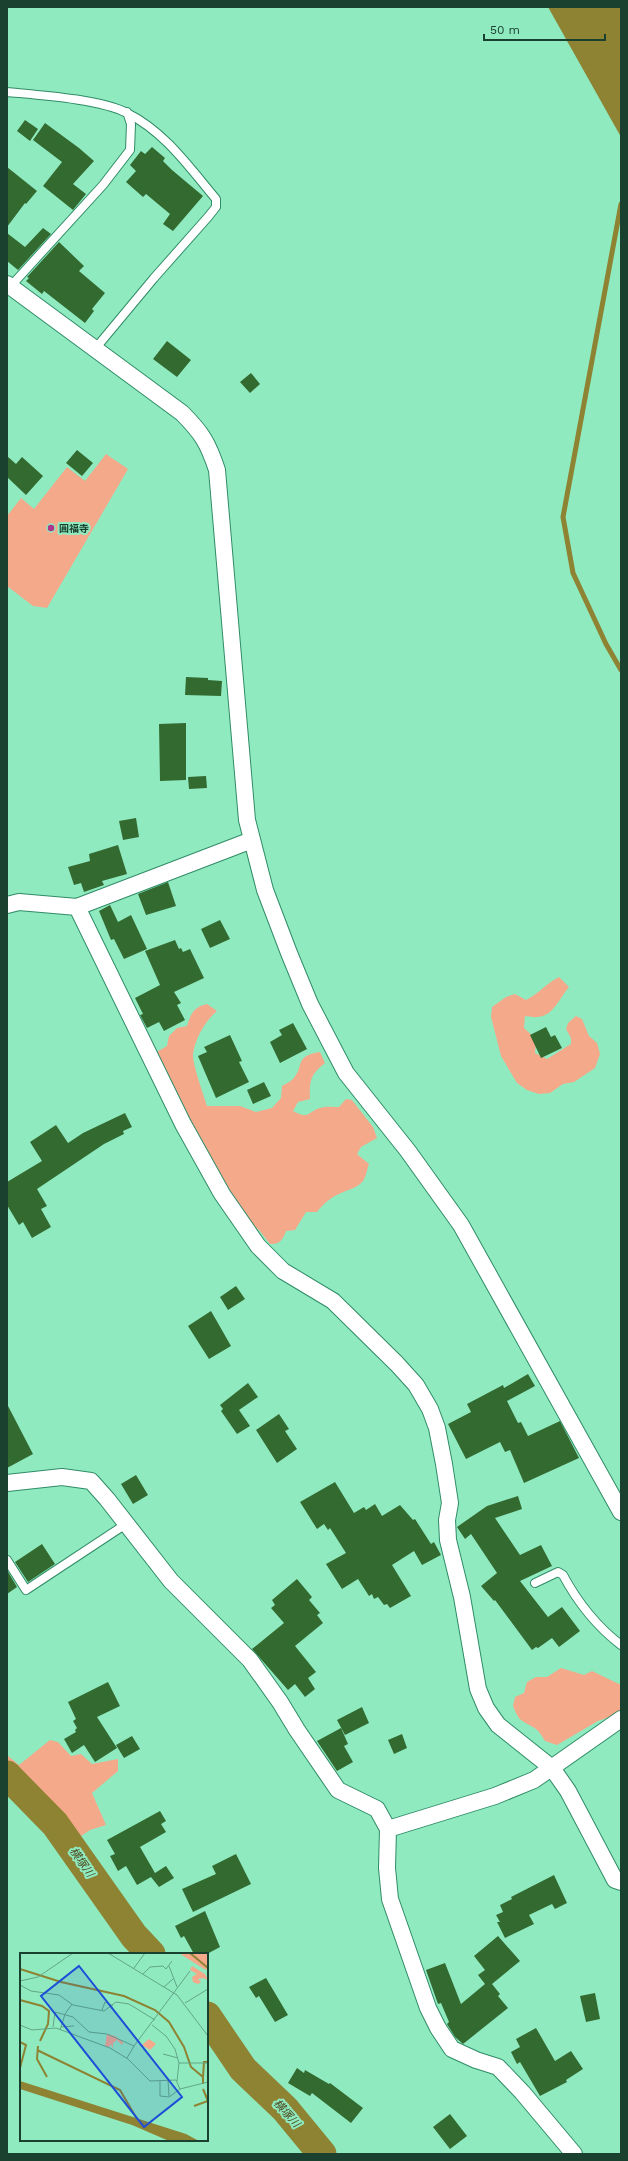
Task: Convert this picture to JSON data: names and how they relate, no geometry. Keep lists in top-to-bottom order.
{
  "water": ["横塚川"],
  "places": ["圓福寺"],
  "scale_bar": "50 m"
}
